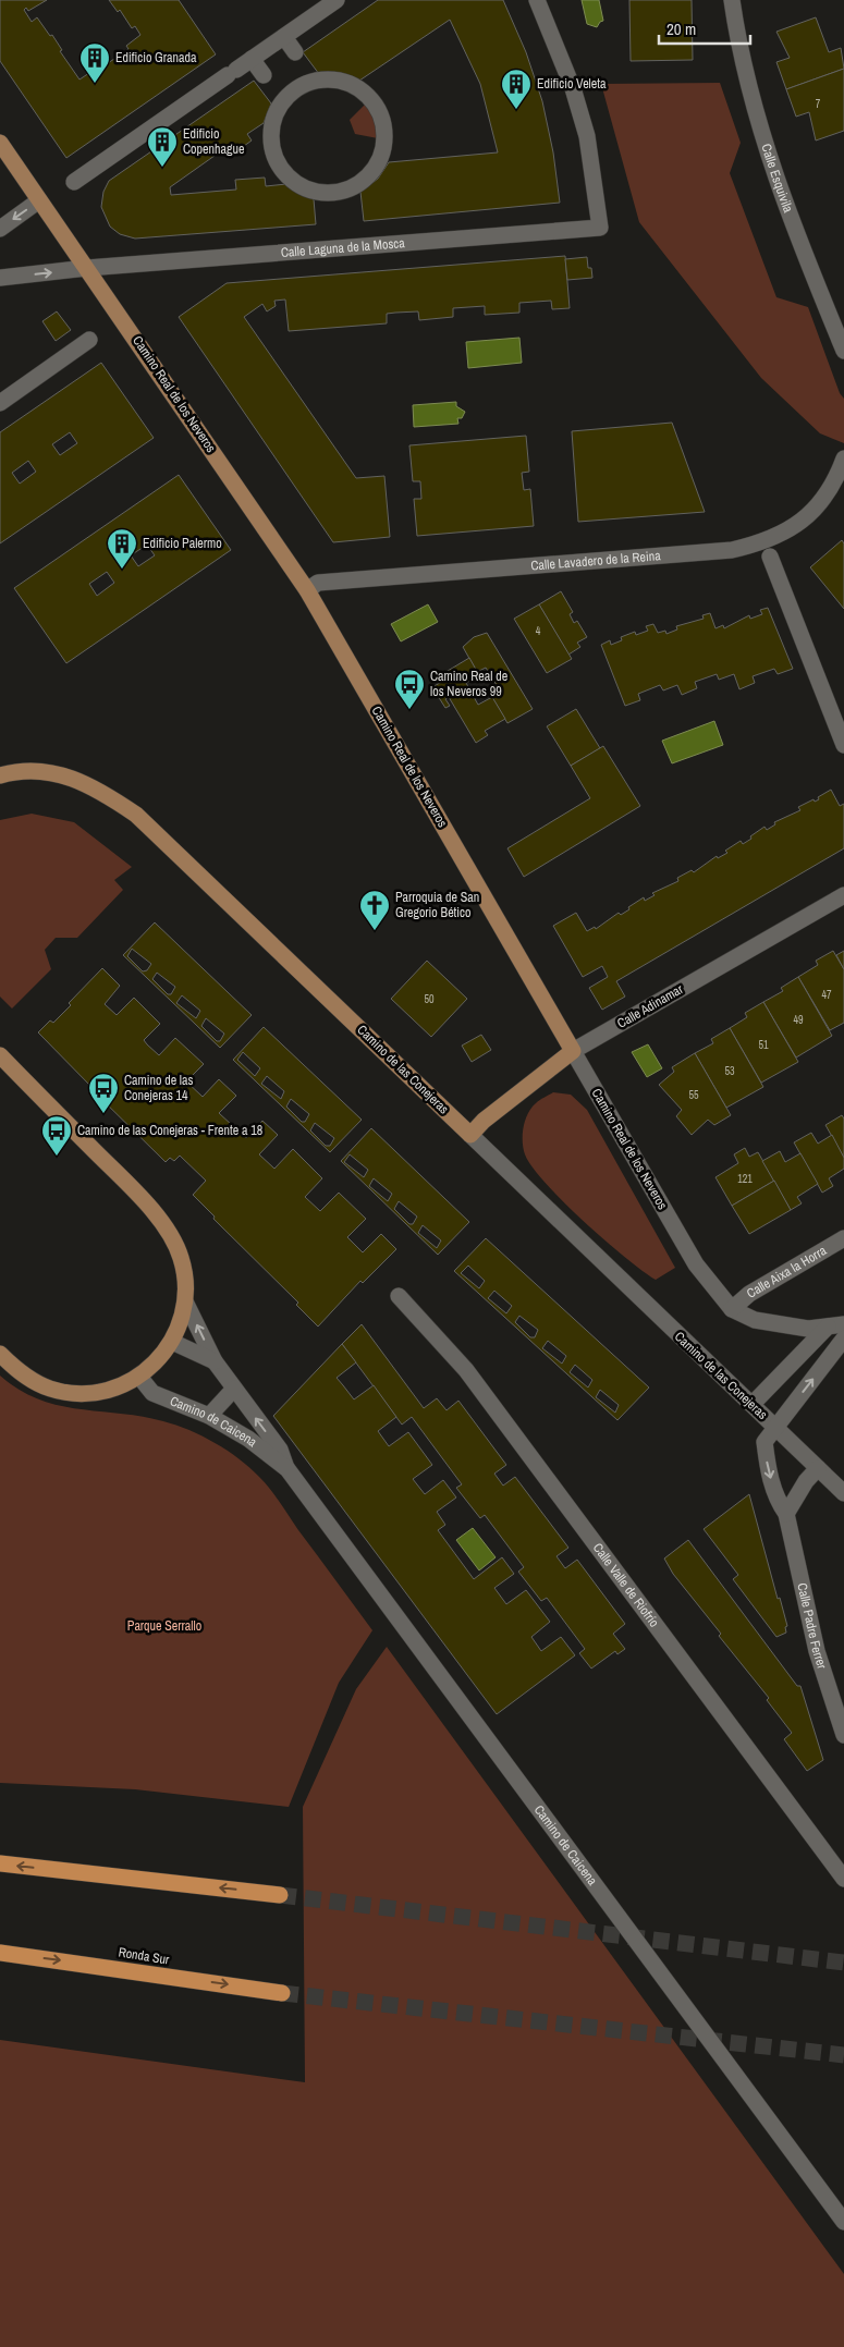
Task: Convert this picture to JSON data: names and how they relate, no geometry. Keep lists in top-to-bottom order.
{
  "streets": {
    "highway": ["Ronda Sur"],
    "main road": ["Camino Real de los Neveros", "Calle Adinamar", "Camino de las Conejeras"],
    "street": [
      "Calle Esquivila",
      "Calle Laguna de la Mosca",
      "Calle Lavadero de la Reina",
      "Calle Aixa la Horra",
      "Camino de Caicena",
      "Calle Valle de Riofrío",
      "Calle Padre Ferrer"
    ]
  },
  "crossings": [
    ["Calle Laguna de la Mosca", "Camino Real de los Neveros"],
    ["Camino Real de los Neveros", "Calle Lavadero de la Reina"],
    ["Camino Real de los Neveros", "Calle Adinamar"],
    ["Camino Real de los Neveros", "Calle Aixa la Horra"],
    ["Calle Adinamar", "Camino de las Conejeras"],
    ["Camino de las Conejeras", "Calle Padre Ferrer"]
  ],
  "parks": ["Parque Serrallo"],
  "places": {
    "building": [
      "Edificio Granada",
      "Edificio Veleta",
      "Edificio Copenhague",
      "Edificio Palermo"
    ],
    "bus stop": ["Camino Real de los Neveros 99", "Camino de las Conejeras 14", "Camino de las Conejeras - Frente a 18"],
    "church": ["Parroquia de San Gregorio Bético"]
  },
  "house_numbers": [
    "7",
    "4",
    "47",
    "50",
    "49",
    "51",
    "53",
    "55",
    "121"
  ],
  "scale_bar": "20 m"
}
